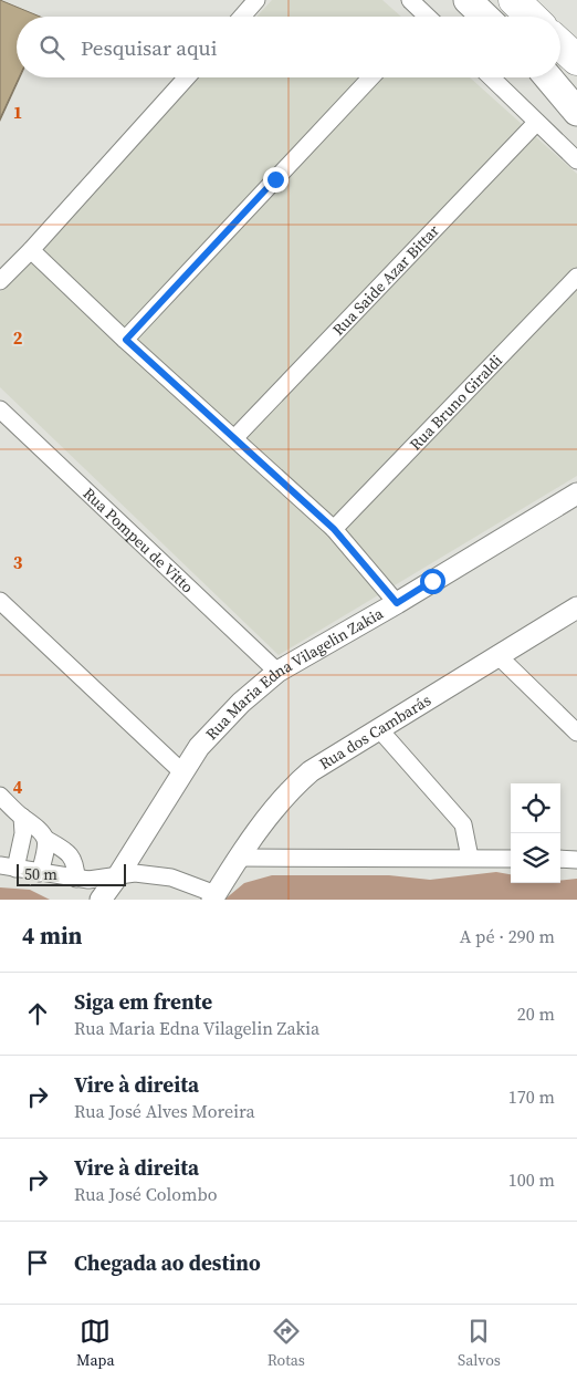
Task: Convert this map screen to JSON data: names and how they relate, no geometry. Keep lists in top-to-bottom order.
{
  "streets": {
    "street": [
      "Rua Saide Azar Bittar",
      "Rua Bruno Giraldi",
      "Rua Pompeu de Vitto",
      "Rua Maria Edna Vilagelin Zakia",
      "Rua dos Cambarás"
    ]
  },
  "crossings": [
    ["Rua Pompeu de Vitto", "Rua Maria Edna Vilagelin Zakia"]
  ],
  "scale_bar": "50 m",
  "page": {
    "search": "Pesquisar aqui",
    "scale": "50 m",
    "heading": ["4 min", "A pé · 290 m"],
    "list": [
      ["Siga em frente", "Rua Maria Edna Vilagelin Zakia", "20 m"],
      ["Vire à direita", "Rua José Alves Moreira", "170 m"],
      ["Vire à direita", "Rua José Colombo", "100 m"],
      "Chegada ao destino"
    ],
    "nav": ["Mapa", "Rotas", "Salvos"]
  },
  "grid": {
    "rows": [
      "1",
      "2",
      "3",
      "4"
    ]
  }
}
